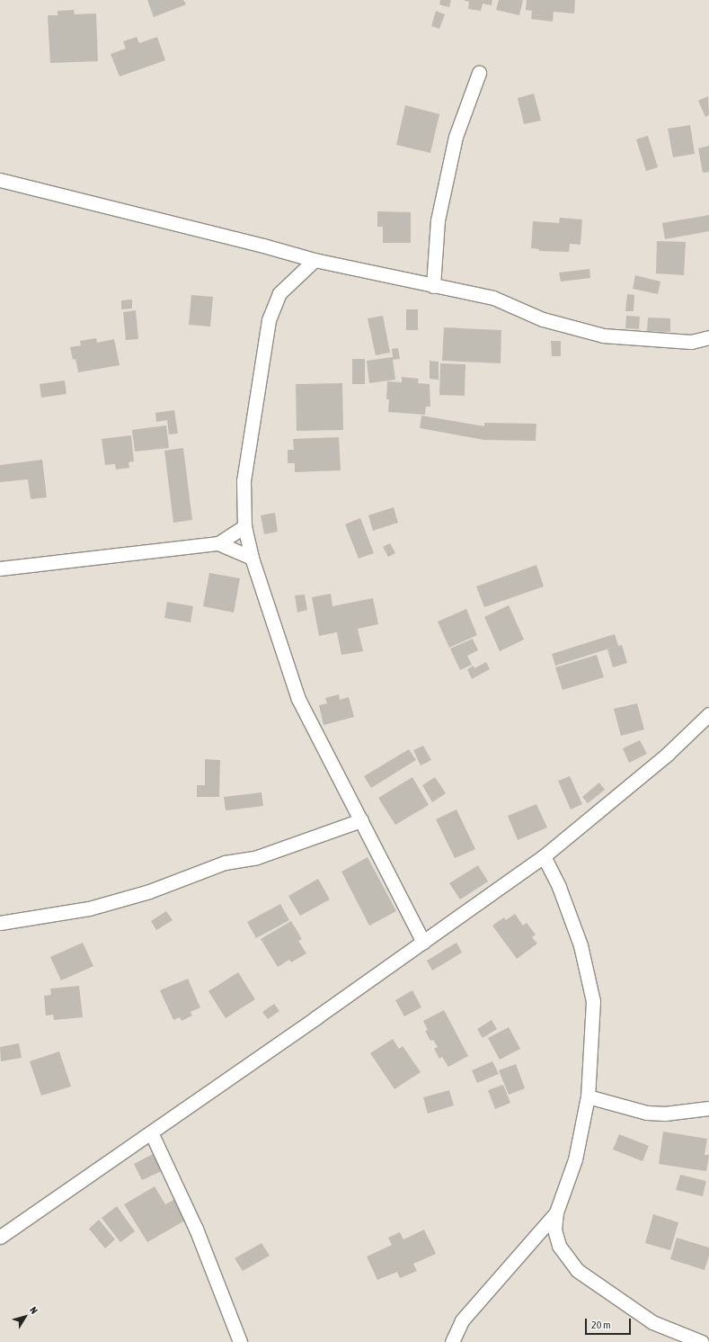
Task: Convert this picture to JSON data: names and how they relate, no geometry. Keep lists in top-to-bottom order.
{
  "scale_bar": "20 m",
  "north": "top right"
}
